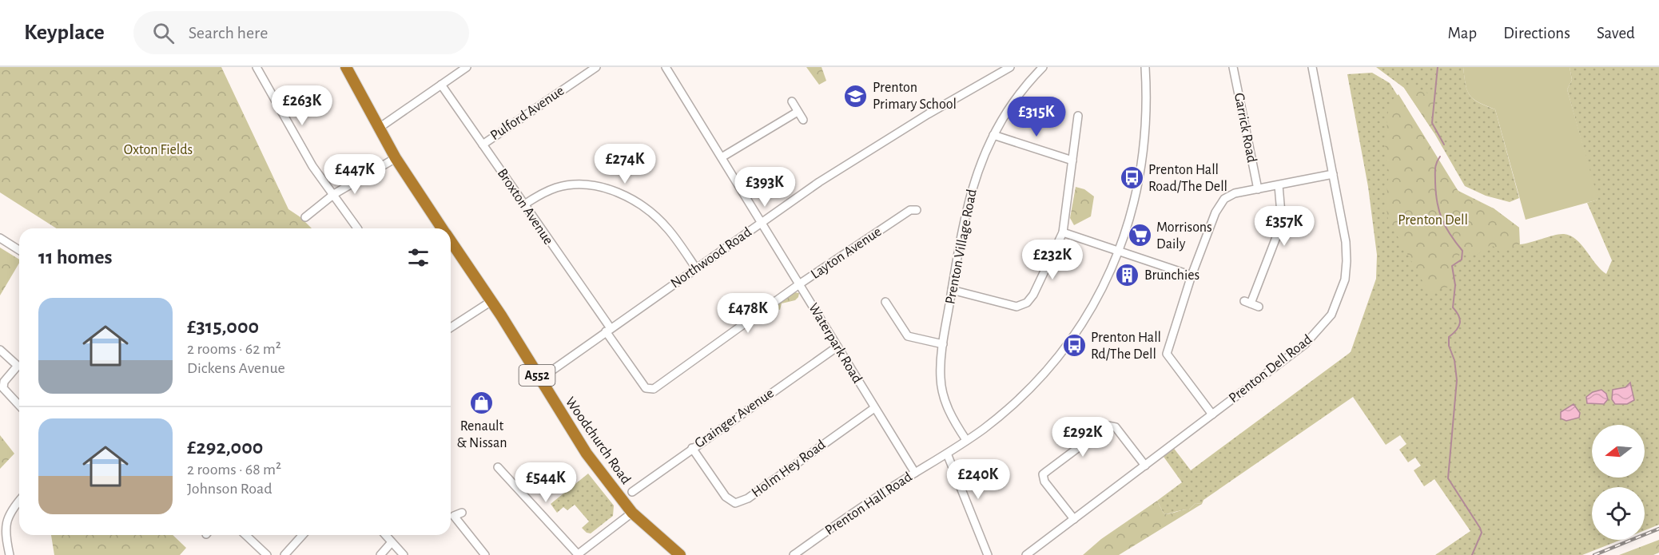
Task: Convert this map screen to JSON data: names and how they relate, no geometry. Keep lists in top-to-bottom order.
{
  "streets": {
    "highway": ["A552", "Woodchurch Road"],
    "street": [
      "Pulford Avenue",
      "Garrick Road",
      "Broxton Avenue",
      "Prenton Village Road",
      "Layton Avenue",
      "Northwood Road",
      "Waterpark Road",
      "Prenton Dell Road",
      "Grainger Avenue",
      "Holm Hey Road",
      "Prenton Hall Road"
    ]
  },
  "crossings": [
    ["Pulford Avenue", "Broxton Avenue"],
    ["Broxton Avenue", "Layton Avenue"],
    ["Broxton Avenue", "Northwood Road"],
    ["Prenton Village Road", "Prenton Hall Road"],
    ["Layton Avenue", "Northwood Road"],
    ["Layton Avenue", "Waterpark Road"],
    ["Northwood Road", "Waterpark Road"],
    ["Northwood Road", "Woodchurch Road"],
    ["Waterpark Road", "Grainger Avenue"],
    ["Waterpark Road", "Holm Hey Road"],
    ["Waterpark Road", "Prenton Hall Road"],
    ["Grainger Avenue", "Holm Hey Road"]
  ],
  "parks": ["Oxton Fields", "Prenton Dell"],
  "places": {
    "school or university": ["Prenton Primary School"],
    "bus stop": ["Prenton Hall Road/The Dell", "Prenton Hall Rd/The Dell"],
    "supermarket": ["Morrisons Daily"],
    "building": ["Brunchies"],
    "shop": ["Renault & Nissan"]
  },
  "north": "left",
  "page": {
    "header": "Keyplace",
    "search": "Search here",
    "nav": ["Map", "Directions", "Saved"],
    "price": [
      "£263K",
      "£315K",
      "£274K",
      "£447K",
      "£393K",
      "£357K",
      "£232K",
      "£478K",
      "£292K",
      "£240K",
      "£544K"
    ],
    "heading": "11 homes",
    "list": [
      {
        "name": "£315,000",
        "note": "2 rooms · 62 m² · Dickens Avenue"
      },
      {
        "name": "£292,000",
        "note": "2 rooms · 68 m² · Johnson Road"
      }
    ]
  }
}
